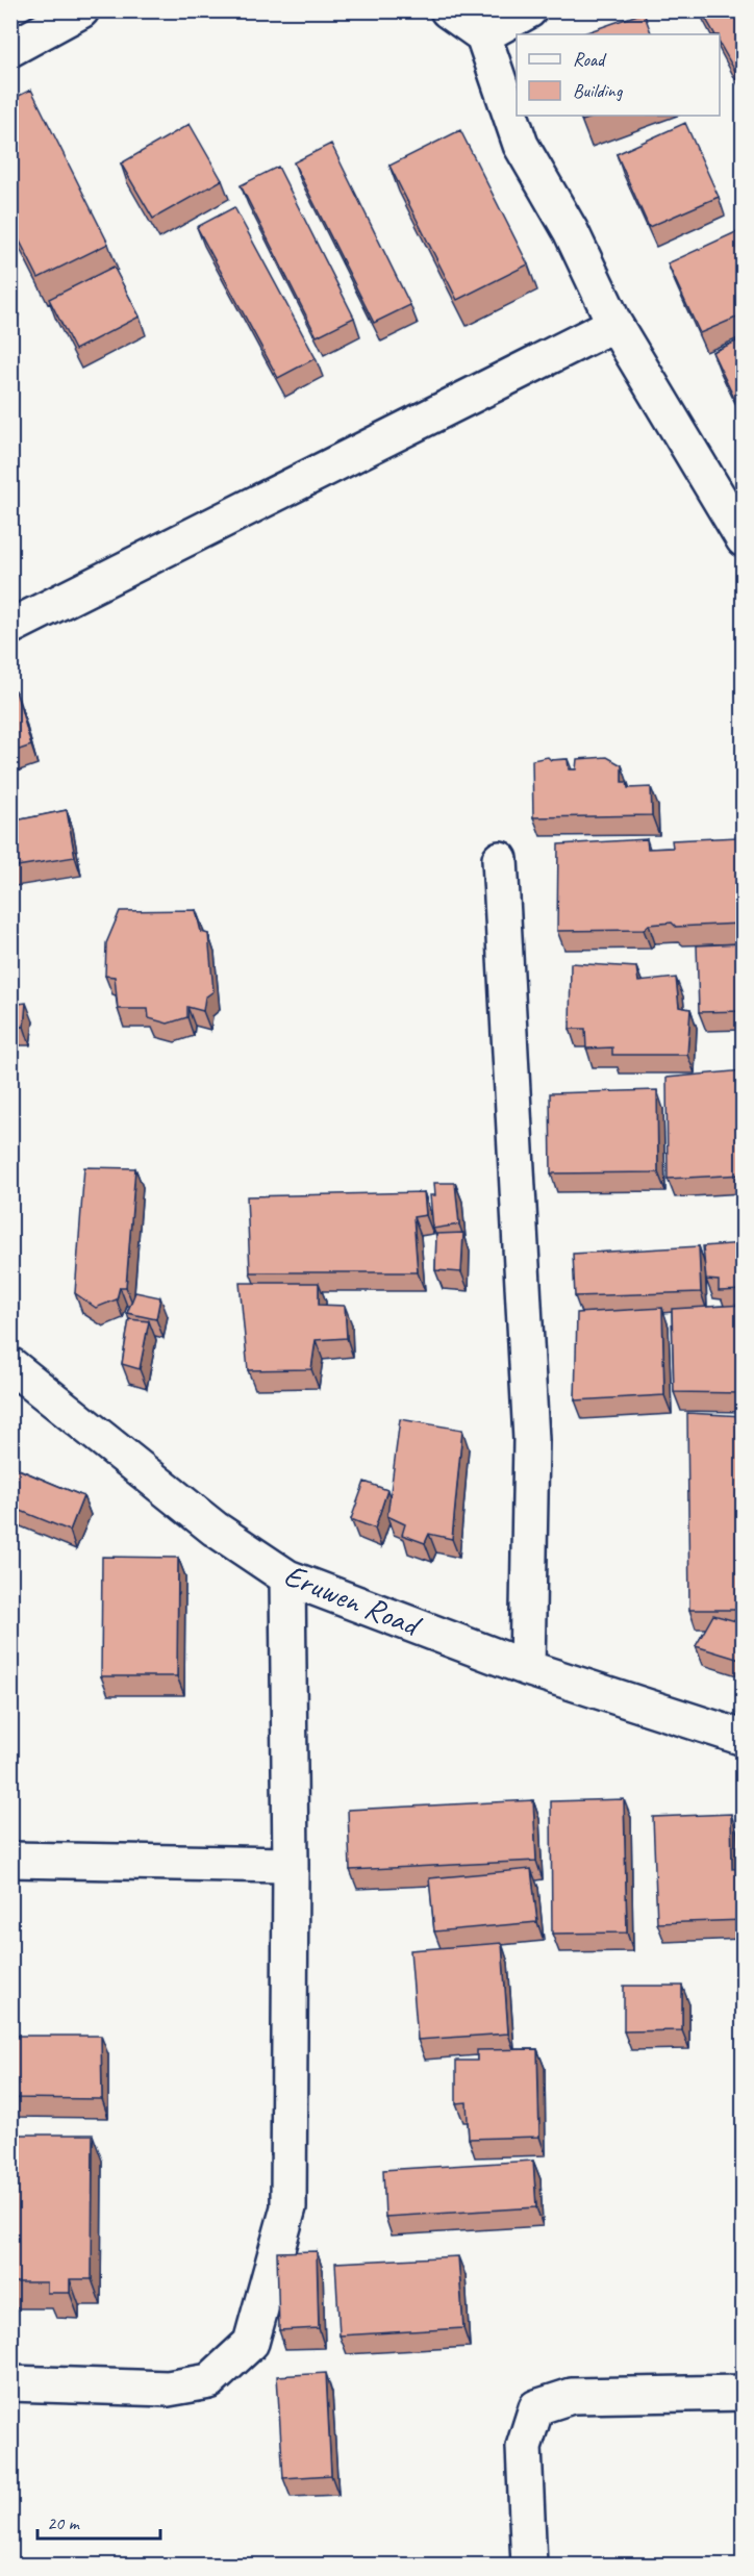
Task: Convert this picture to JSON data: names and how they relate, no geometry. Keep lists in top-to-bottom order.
{
  "streets": {
    "street": ["Eruwen Road"]
  },
  "legend": ["Road", "Building"],
  "scale_bar": "20 m"
}
